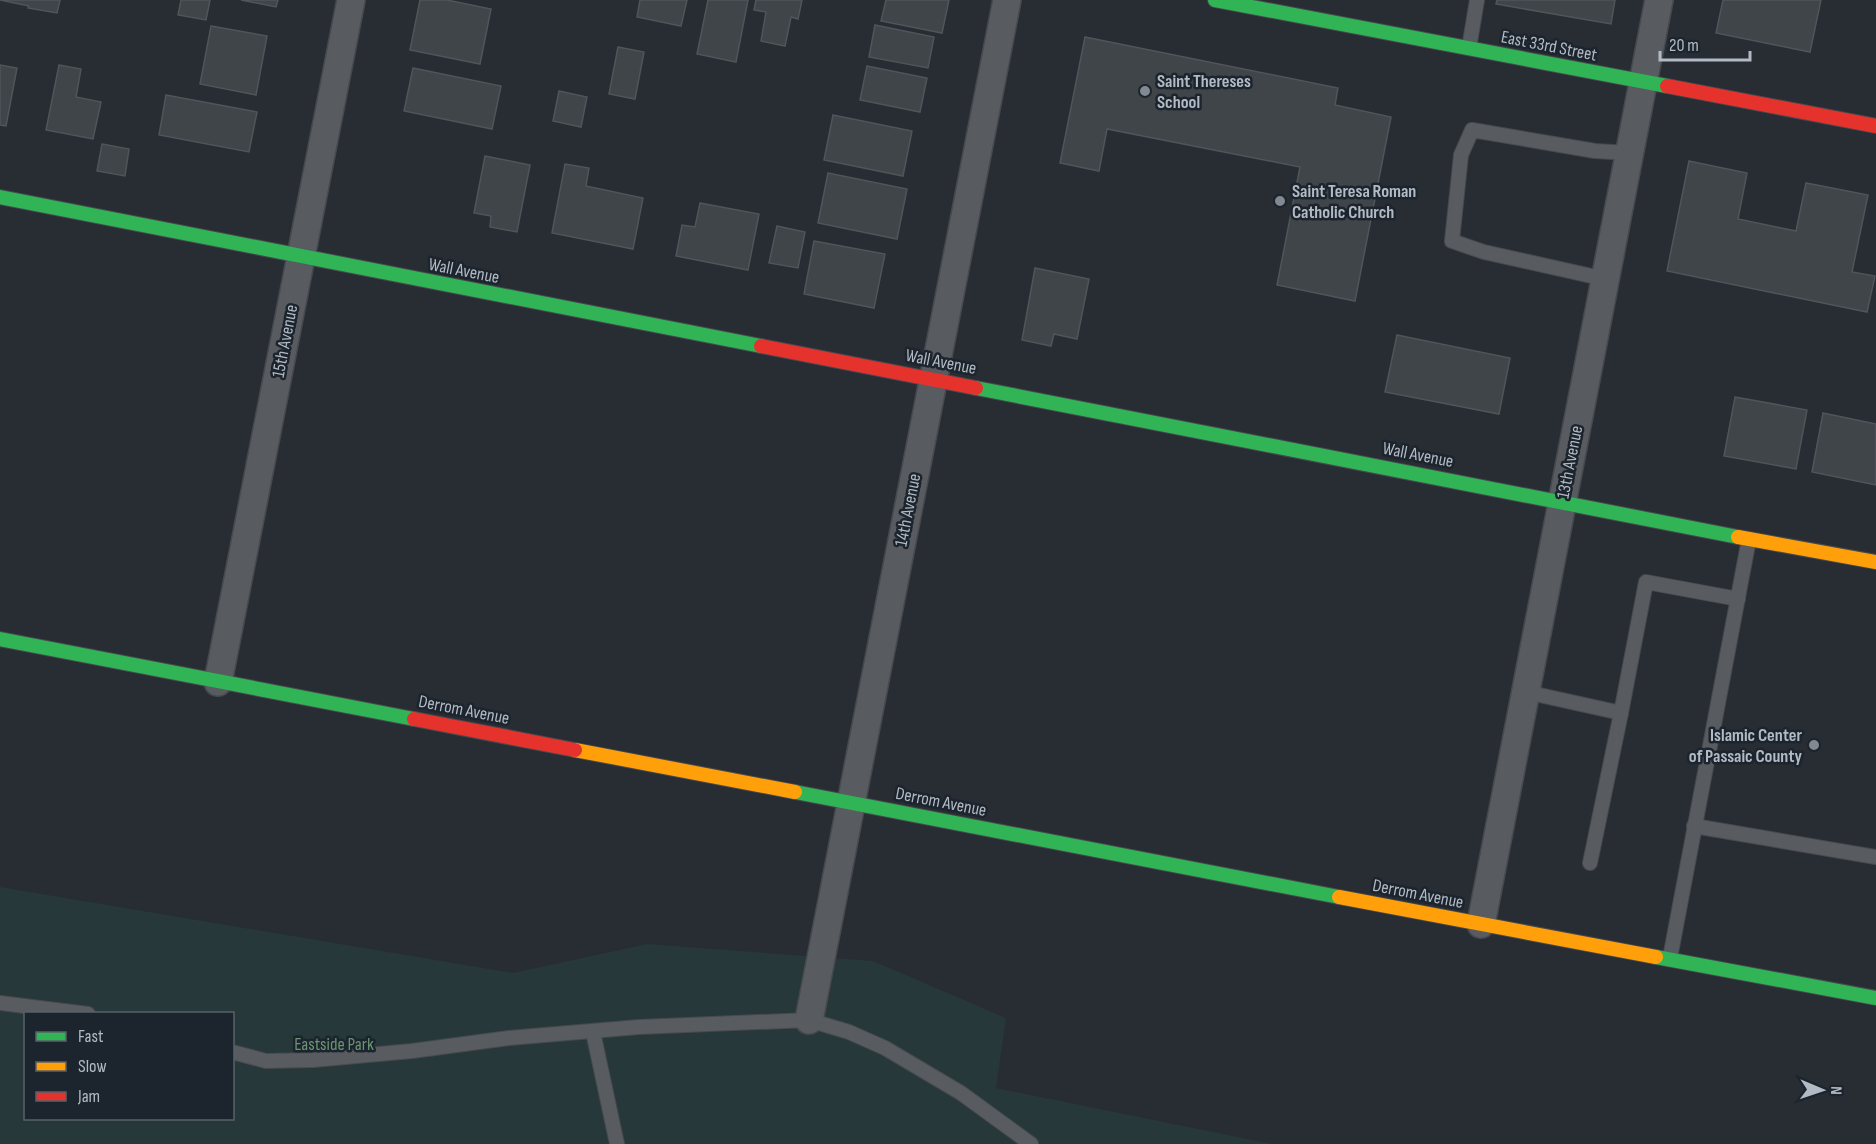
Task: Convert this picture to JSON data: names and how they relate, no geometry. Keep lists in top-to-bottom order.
{
  "streets": {
    "street": [
      "East 33rd Street",
      "Wall Avenue",
      "15th Avenue",
      "13th Avenue",
      "14th Avenue",
      "Derrom Avenue"
    ]
  },
  "crossings": [
    ["East 33rd Street", "13th Avenue"],
    ["Wall Avenue", "15th Avenue"],
    ["Wall Avenue", "13th Avenue"],
    ["Wall Avenue", "14th Avenue"],
    ["15th Avenue", "Derrom Avenue"],
    ["13th Avenue", "Derrom Avenue"],
    ["14th Avenue", "Derrom Avenue"]
  ],
  "parks": ["Eastside Park"],
  "places": ["Saint Thereses School", "Saint Teresa Roman Catholic Church", "Islamic Center of Passaic County"],
  "legend": ["Fast", "Slow", "Jam"],
  "scale_bar": "20 m",
  "north": "right"
}
